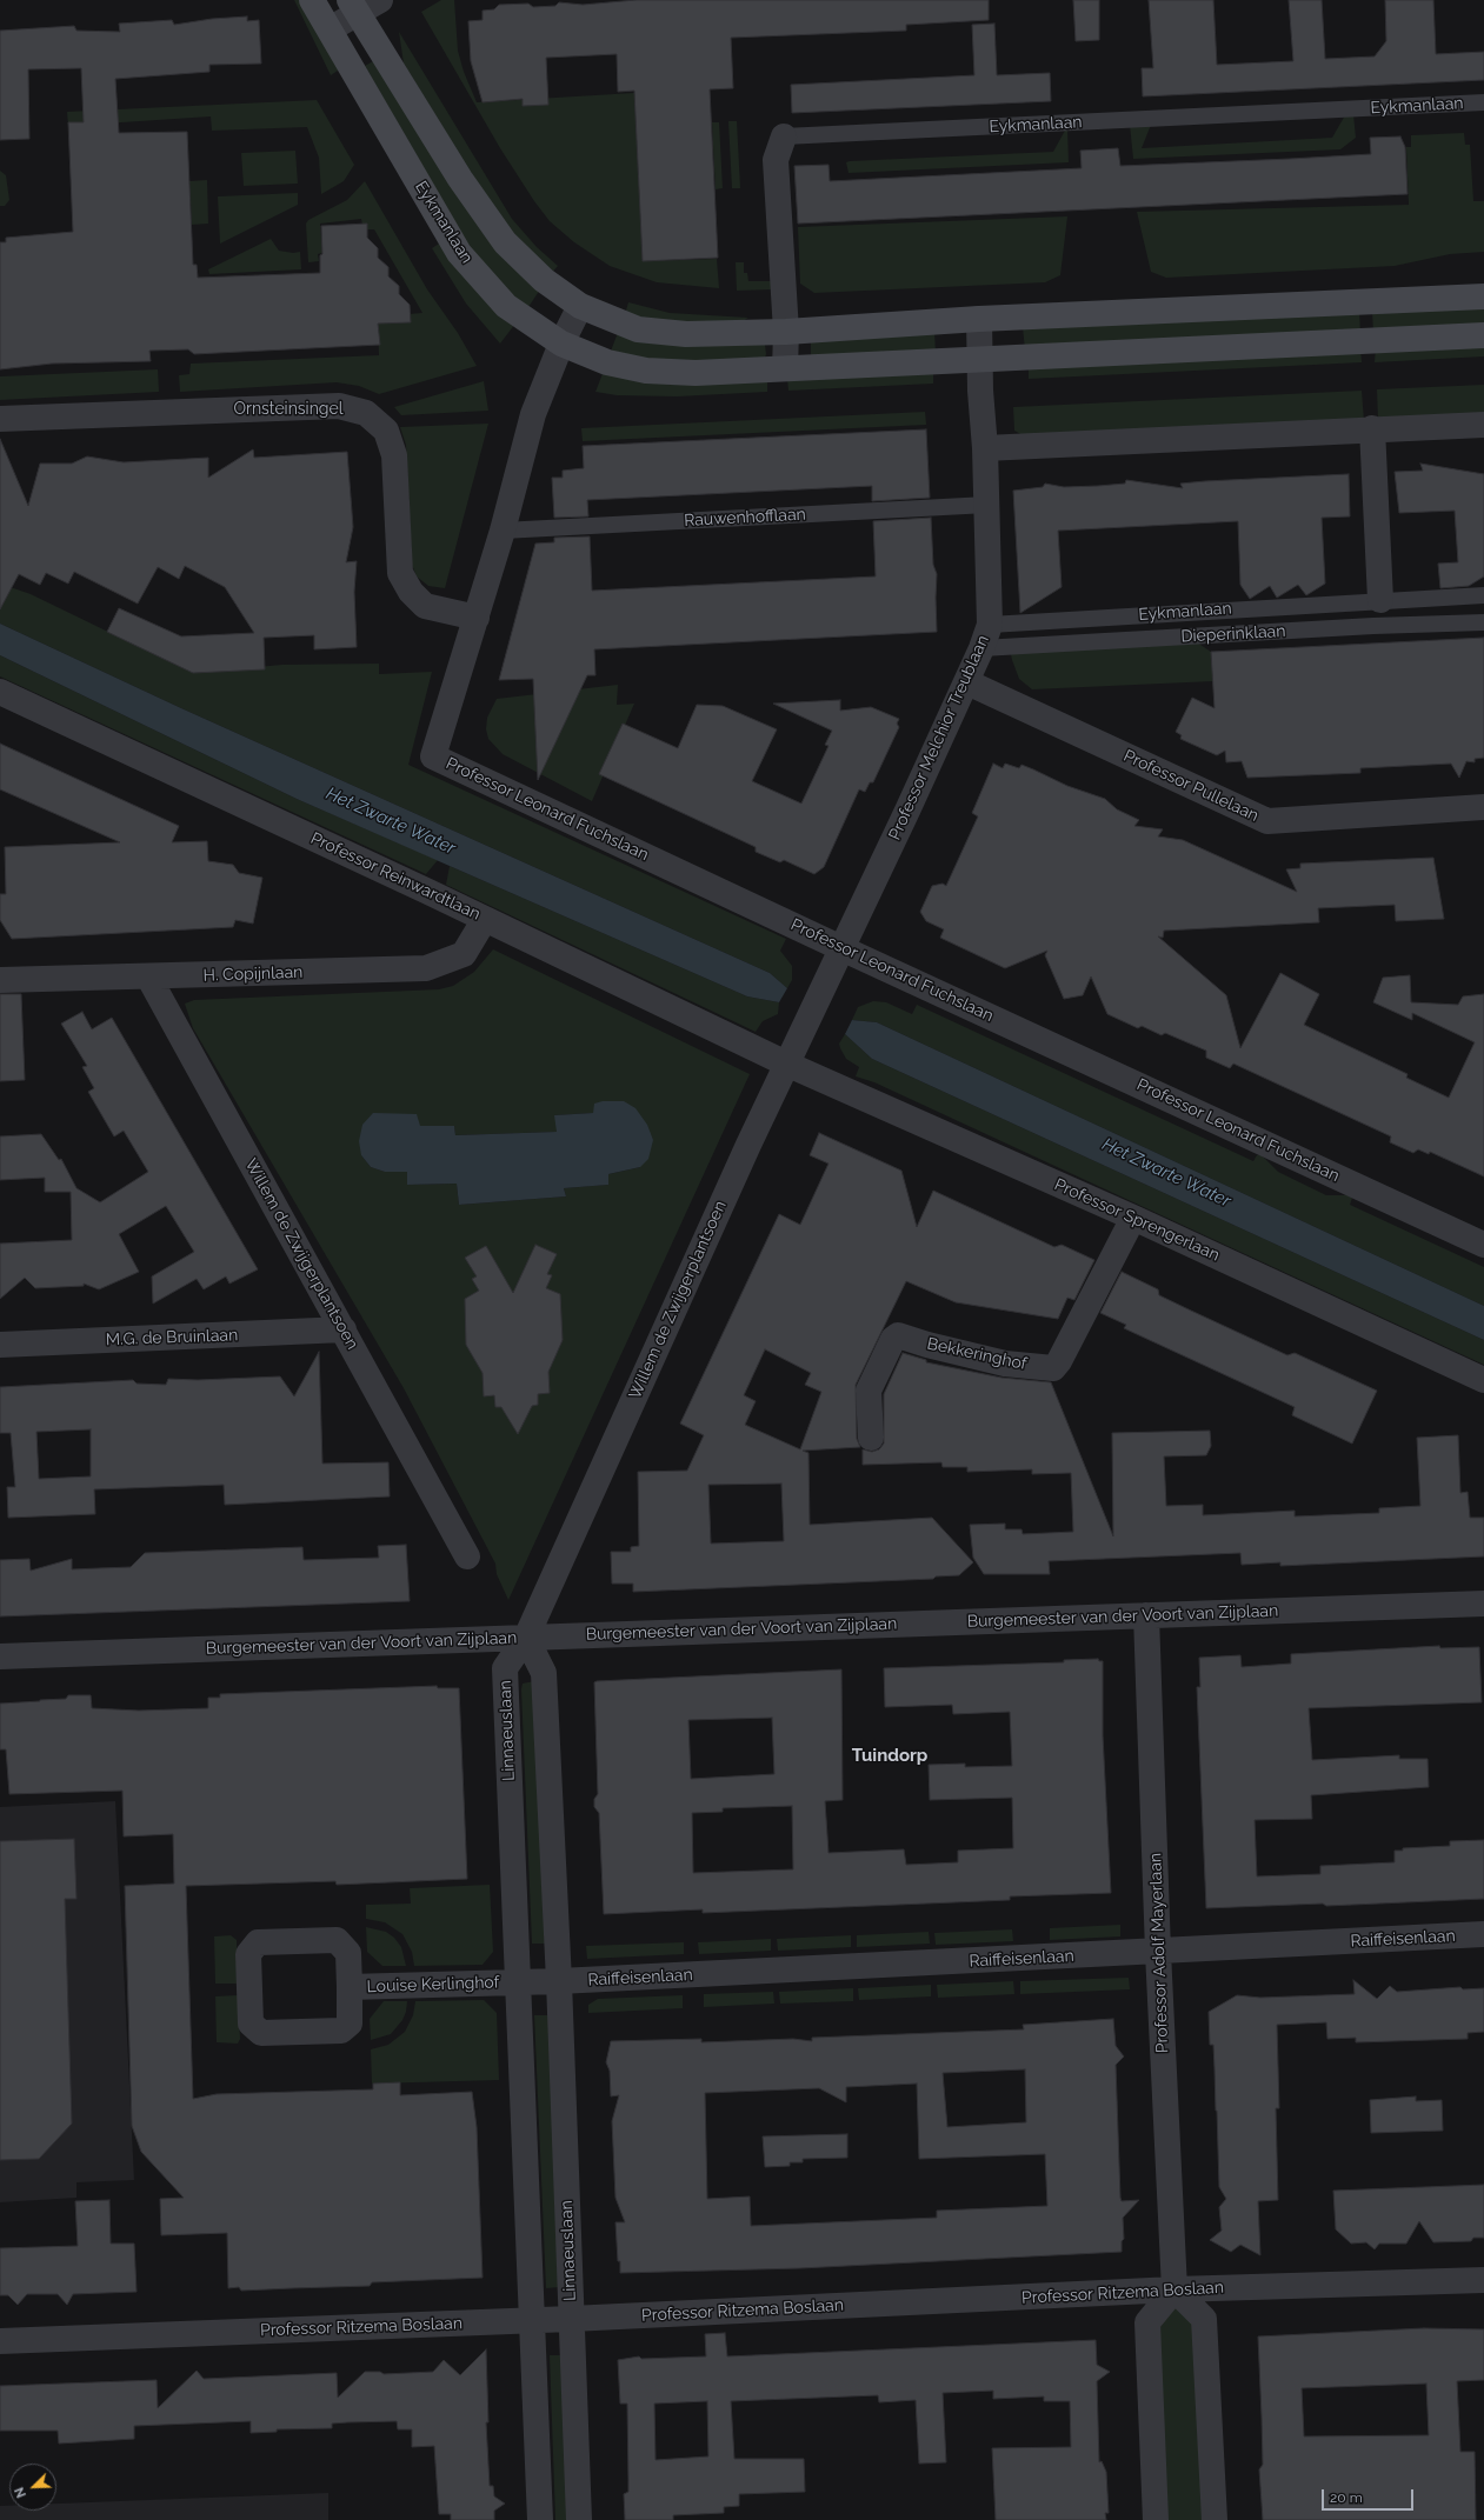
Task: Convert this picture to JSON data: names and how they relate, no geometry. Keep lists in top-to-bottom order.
{
  "streets": {
    "main road": ["Eykmanlaan"],
    "street": [
      "Ornsteinsingel",
      "Professor Melchior Treublaan",
      "Professor Pullelaan",
      "Professor Leonard Fuchslaan",
      "Professor Reinwardtlaan",
      "H. Copijnlaan",
      "Professor Sprengerlaan",
      "Willem de Zwijgerplantsoen",
      "M.G. de Bruinlaan",
      "Bekkeringhof",
      "Burgemeester van der Voort van Zijplaan",
      "Linnaeuslaan",
      "Raiffeisenlaan",
      "Professor Adolf Mayerlaan",
      "Louise Kerlinghof",
      "Professor Ritzema Boslaan"
    ],
    "lane": ["Rauwenhofflaan", "Dieperinklaan"]
  },
  "crossings": [
    ["Eykmanlaan", "Professor Melchior Treublaan"],
    ["Ornsteinsingel", "Professor Leonard Fuchslaan"],
    ["Rauwenhofflaan", "Professor Melchior Treublaan"],
    ["Dieperinklaan", "Professor Melchior Treublaan"],
    ["Professor Melchior Treublaan", "Professor Pullelaan"],
    ["Professor Melchior Treublaan", "Professor Leonard Fuchslaan"],
    ["Professor Melchior Treublaan", "Willem de Zwijgerplantsoen"],
    ["Professor Leonard Fuchslaan", "Willem de Zwijgerplantsoen"],
    ["Professor Reinwardtlaan", "H. Copijnlaan"],
    ["Professor Reinwardtlaan", "Professor Sprengerlaan"],
    ["Professor Reinwardtlaan", "Willem de Zwijgerplantsoen"],
    ["H. Copijnlaan", "Willem de Zwijgerplantsoen"],
    ["Professor Sprengerlaan", "Willem de Zwijgerplantsoen"],
    ["Professor Sprengerlaan", "Bekkeringhof"],
    ["Willem de Zwijgerplantsoen", "M.G. de Bruinlaan"],
    ["Willem de Zwijgerplantsoen", "Burgemeester van der Voort van Zijplaan"],
    ["Willem de Zwijgerplantsoen", "Linnaeuslaan"],
    ["Burgemeester van der Voort van Zijplaan", "Linnaeuslaan"],
    ["Burgemeester van der Voort van Zijplaan", "Professor Adolf Mayerlaan"],
    ["Linnaeuslaan", "Raiffeisenlaan"],
    ["Linnaeuslaan", "Louise Kerlinghof"],
    ["Linnaeuslaan", "Professor Ritzema Boslaan"],
    ["Raiffeisenlaan", "Professor Adolf Mayerlaan"],
    ["Professor Adolf Mayerlaan", "Professor Ritzema Boslaan"]
  ],
  "districts": ["Tuindorp"],
  "water": ["Het Zwarte Water"],
  "scale_bar": "20 m",
  "north": "bottom left"
}
